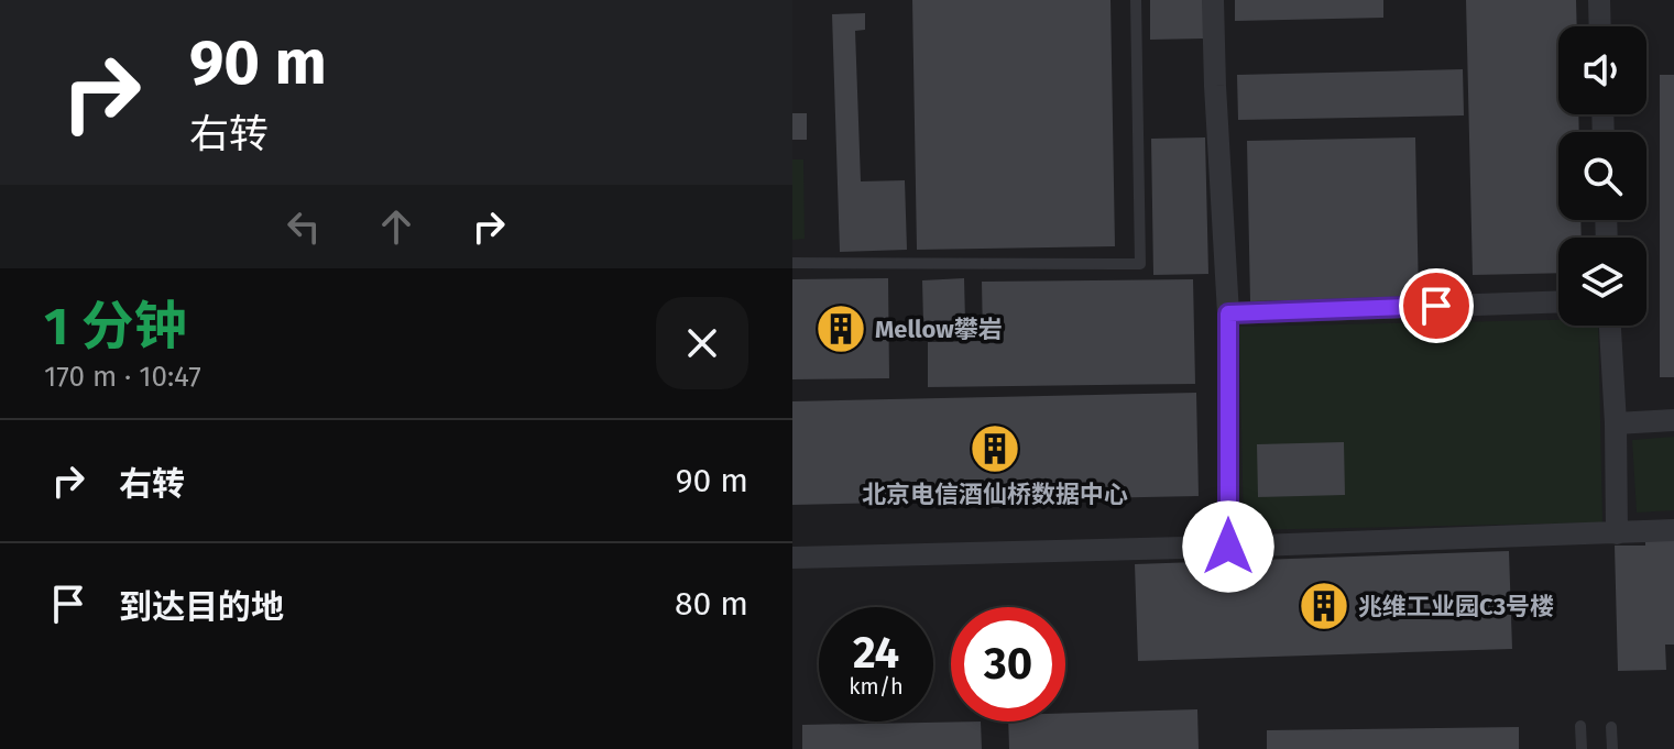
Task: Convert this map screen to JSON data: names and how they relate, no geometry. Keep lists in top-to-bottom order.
{
  "places": {
    "building": ["Mellow攀岩", "北京电信酒仙桥数据中心", "兆维工业园C3号楼"]
  },
  "page": {
    "turn": ["90 m", "右转"],
    "heading": ["1 分钟", "170 m · 10:47"],
    "list": [
      {
        "name": "右转",
        "value": "90 m"
      },
      {
        "name": "到达目的地",
        "value": "80 m"
      }
    ],
    "speed": "24 km/h",
    "limit": "30"
  }
}
